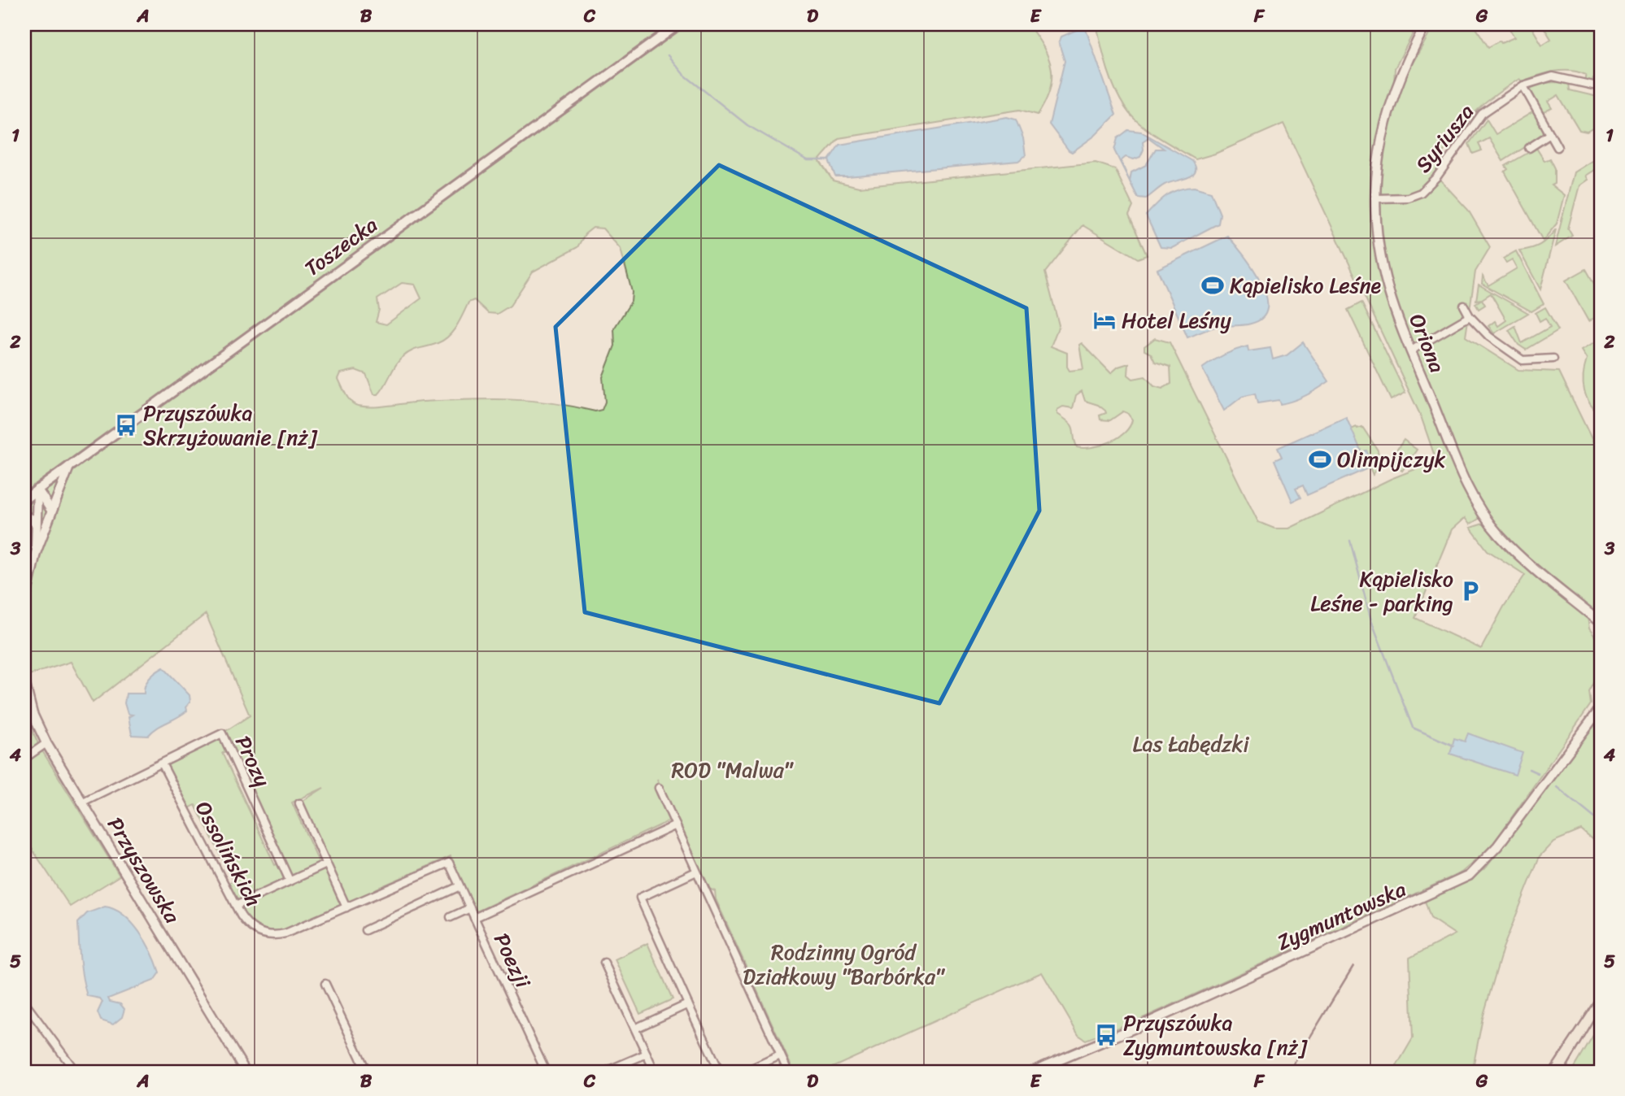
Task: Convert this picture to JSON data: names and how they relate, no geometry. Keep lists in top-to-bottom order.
{
  "streets": {
    "main road": ["Toszecka"],
    "street": [
      "Syriusza",
      "Oriona",
      "Prozy",
      "Ossolińskich",
      "Przyszowska",
      "Zygmuntowska",
      "Poezji"
    ]
  },
  "crossings": [
    ["Syriusza", "Oriona"],
    ["Prozy", "Ossolińskich"],
    ["Prozy", "Przyszowska"],
    ["Ossolińskich", "Poezji"]
  ],
  "parks": ["Las Łabędzki", "ROD \"Malwa\"", "Rodzinny Ogród Działkowy \"Barbórka\""],
  "places": {
    "sports": ["Kąpielisko Leśne", "Olimpijczyk"],
    "hotel": ["Hotel Leśny"],
    "bus stop": ["Przyszówka Skrzyżowanie [nż]", "Przyszówka Zygmuntowska [nż]"],
    "parking": ["Kąpielisko Leśne - parking"]
  },
  "grid": {
    "columns": [
      "A",
      "B",
      "C",
      "D",
      "E",
      "F",
      "G"
    ],
    "rows": [
      "1",
      "2",
      "3",
      "4",
      "5"
    ]
  }
}
